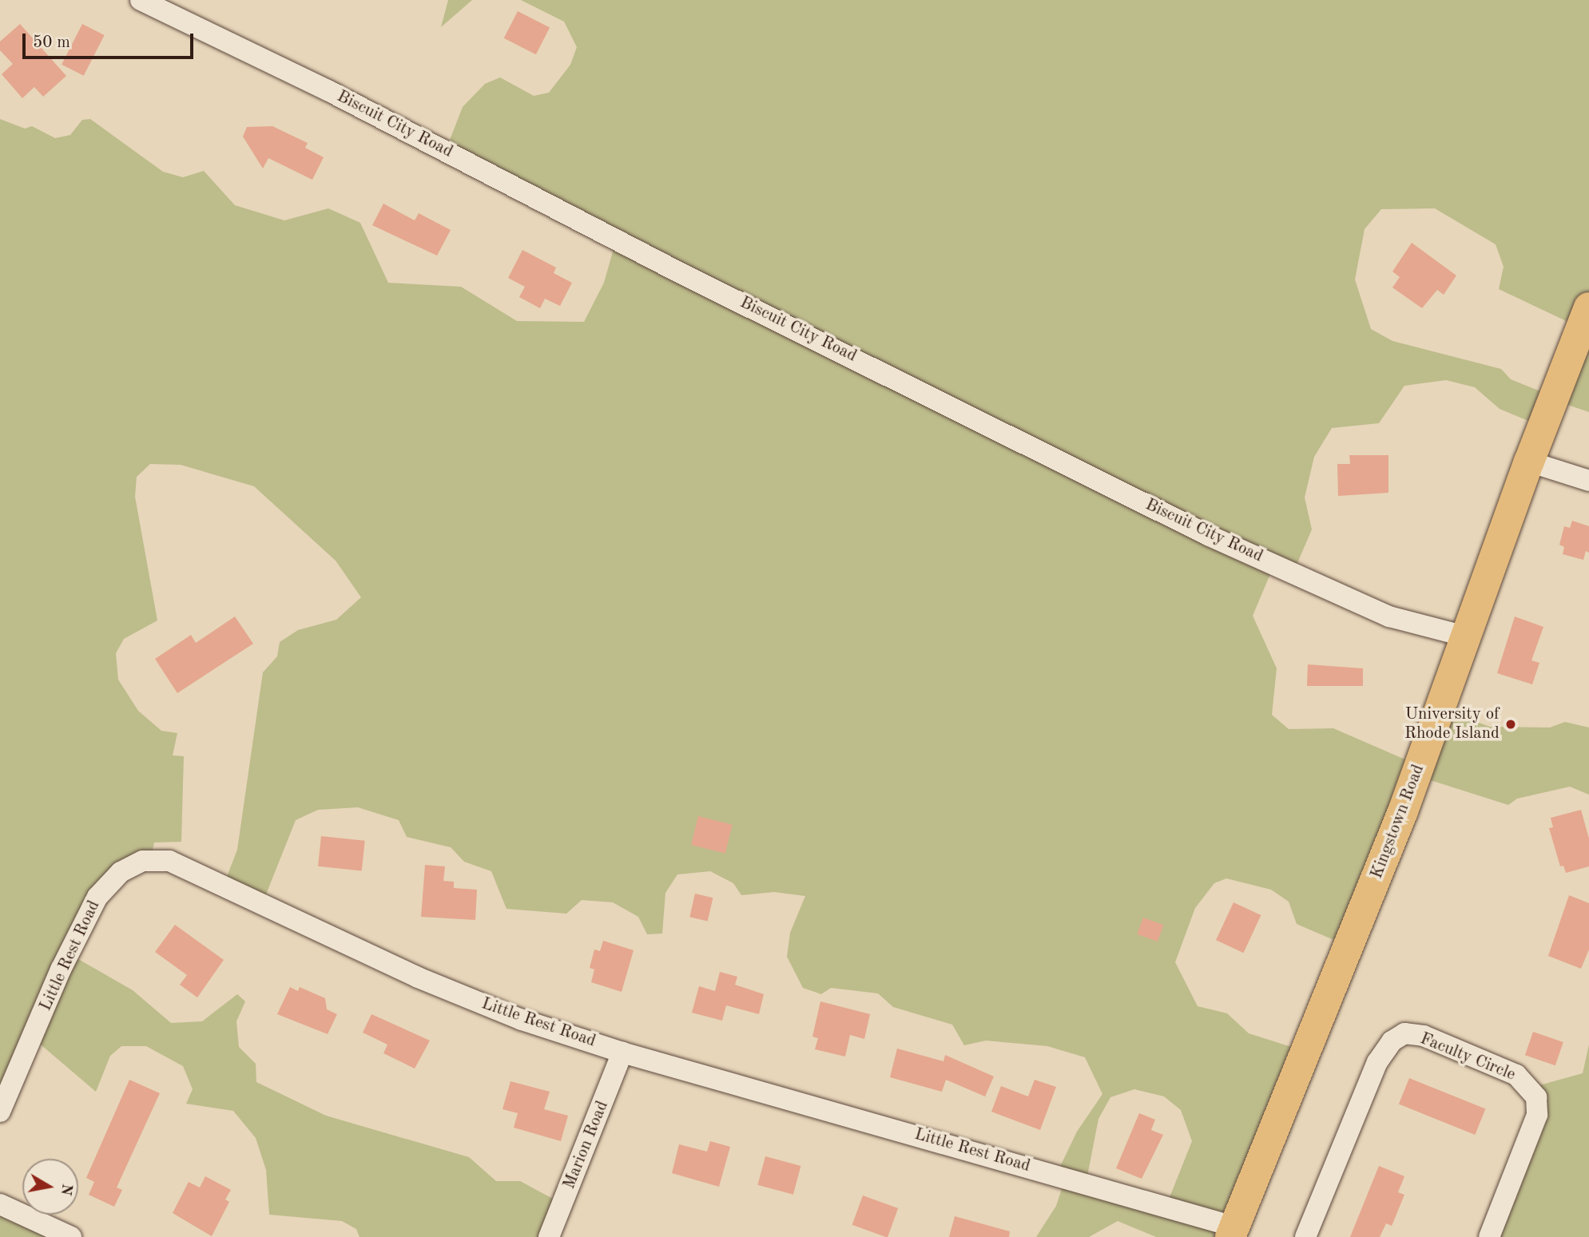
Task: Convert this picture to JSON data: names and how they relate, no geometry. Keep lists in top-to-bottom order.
{
  "streets": {
    "main road": ["Kingstown Road"],
    "street": [
      "Biscuit City Road",
      "Little Rest Road",
      "Faculty Circle",
      "Marion Road"
    ]
  },
  "crossings": [
    ["Biscuit City Road", "Kingstown Road"],
    ["Kingstown Road", "Little Rest Road"],
    ["Little Rest Road", "Marion Road"]
  ],
  "places": ["University of Rhode Island"],
  "scale_bar": "50 m",
  "north": "right"
}
